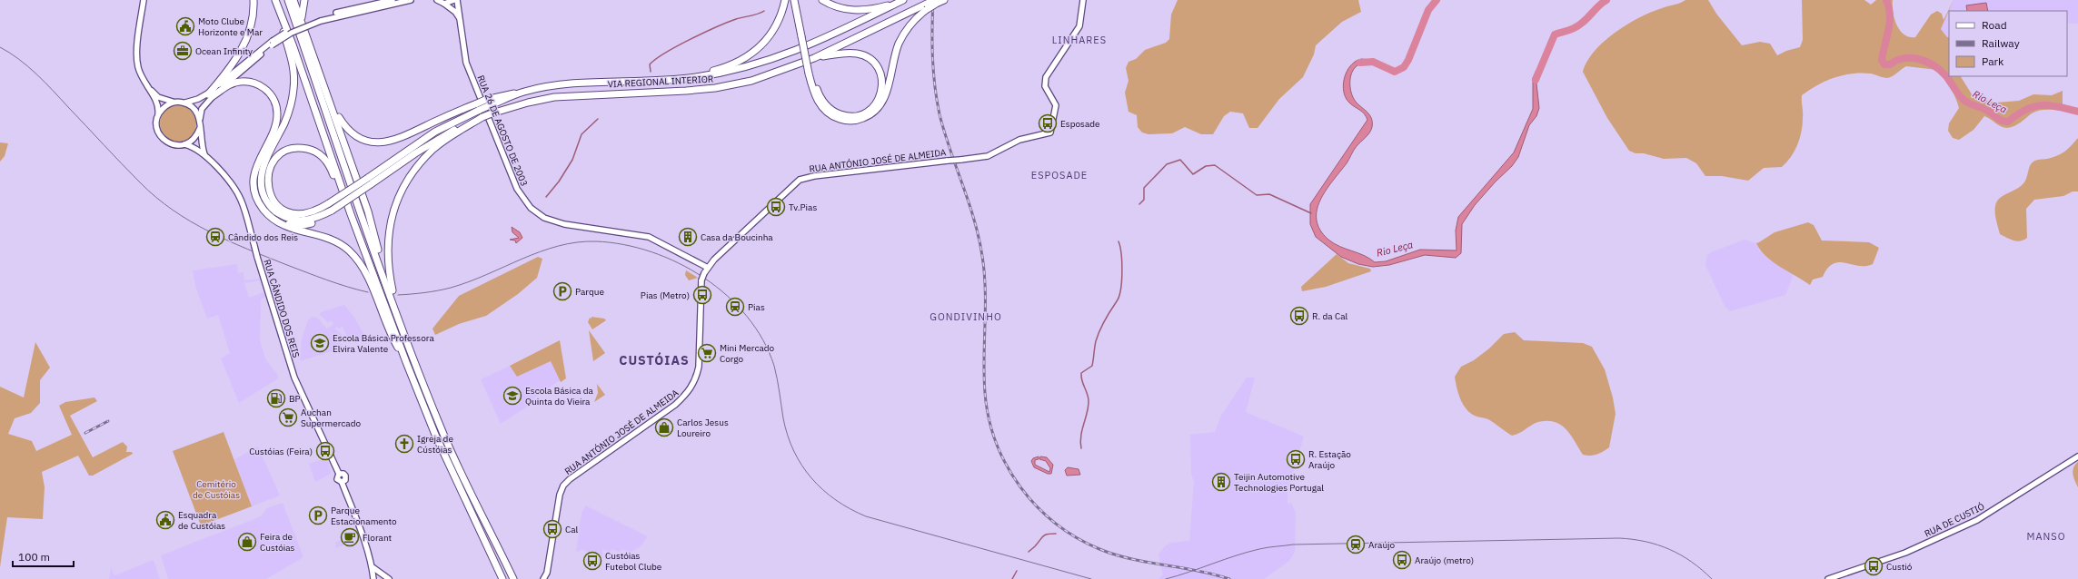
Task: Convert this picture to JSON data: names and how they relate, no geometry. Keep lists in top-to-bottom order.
{
  "streets": {
    "highway": ["VIA REGIONAL INTERIOR"],
    "main road": [
      "RUA 26 DE AGOSTO DE 2003",
      "RUA ANTÓNIO JOSÉ DE ALMEIDA",
      "RUA CÂNDIDO DOS REIS",
      "RUA DE CUSTIÓ"
    ]
  },
  "crossings": [
    ["RUA 26 DE AGOSTO DE 2003", "RUA ANTÓNIO JOSÉ DE ALMEIDA"]
  ],
  "districts": [
    "LINHARES",
    "ESPOSADE",
    "GONDIVINHO",
    "CUSTÓIAS",
    "MANSO"
  ],
  "water": ["Rio Leça"],
  "parks": ["Cemitério de Custóias"],
  "places": {
    "public building": ["Moto Clube Horizonte e Mar", "Esquadra de Custóias"],
    "office": ["Ocean Infinity"],
    "bus stop": [
      "Esposade",
      "Tv.Pias",
      "Pias (Metro)",
      "R. da Cal",
      "Custóias (Feira)",
      "R. Estação Araújo",
      "Cal",
      "Araújo (metro)",
      "Custóias Futebol Clube",
      "Custió"
    ],
    "station": ["Cândido dos Reis", "Pias", "Araújo"],
    "building": ["Casa da Boucinha", "Teijin Automotive Technologies Portugal"],
    "parking": ["Parque", "Parque Estacionamento"],
    "school or university": ["Escola Básica Professora Elvira Valente", "Escola Básica da Quinta do Vieira"],
    "supermarket": ["Mini Mercado Corgo", "Auchan Supermercado"],
    "fuel station": ["BP"],
    "shop": ["Carlos Jesus Loureiro", "Feira de Custóias"],
    "church": ["Igreja de Cústóias"],
    "cafe": ["Florant"]
  },
  "legend": ["Road", "Railway", "Park"],
  "scale_bar": "100 m"
}
